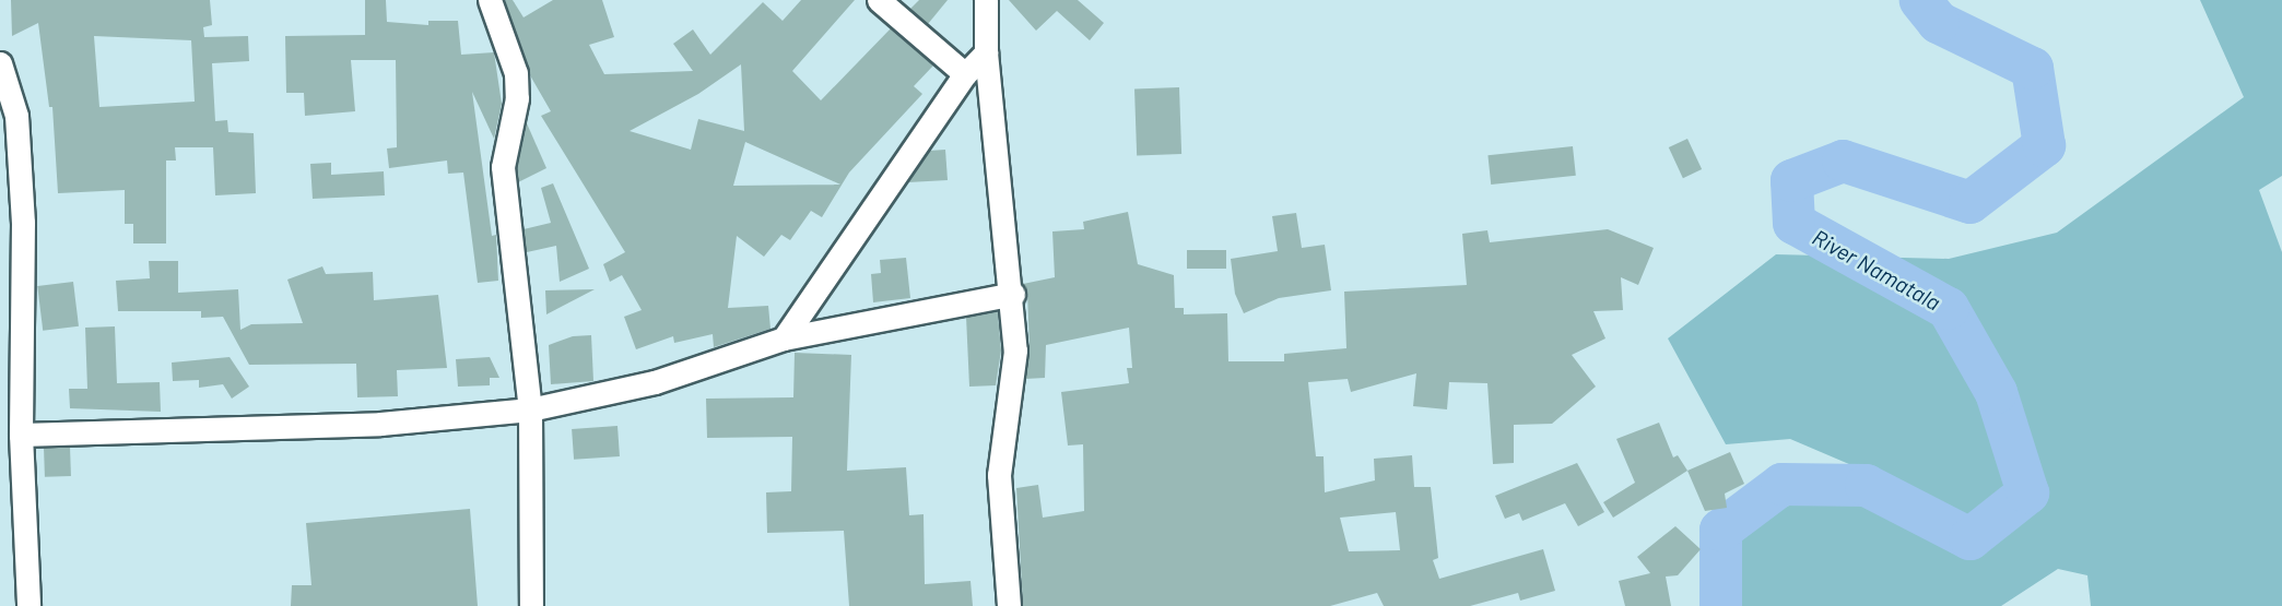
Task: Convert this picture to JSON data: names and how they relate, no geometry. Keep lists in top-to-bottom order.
{
  "water": ["River Namatala"]
}
